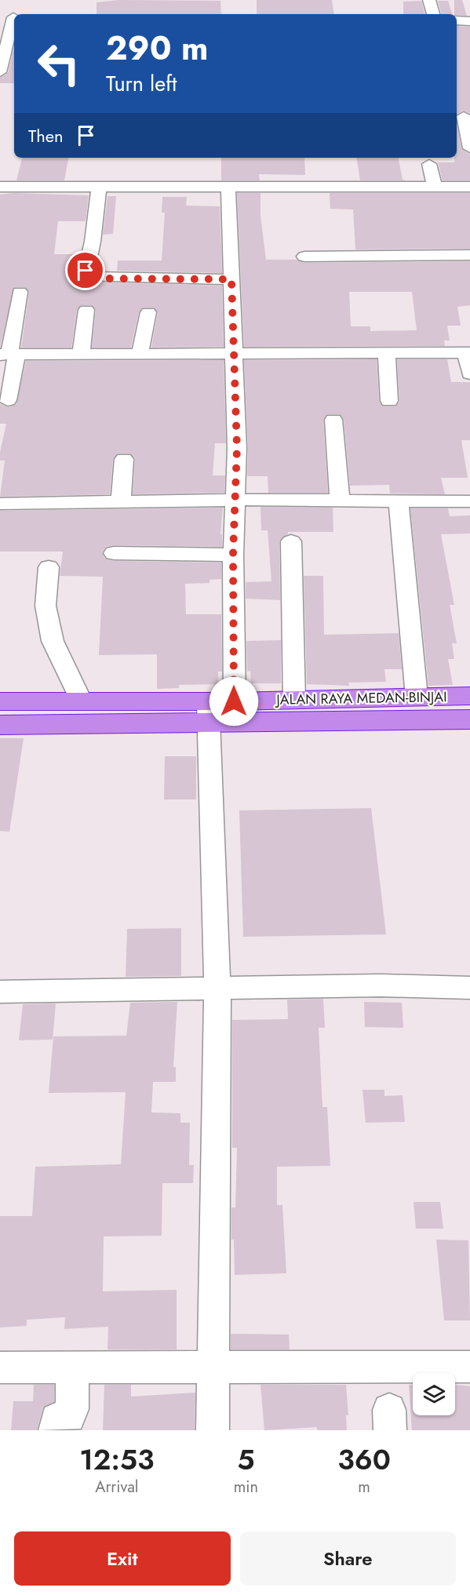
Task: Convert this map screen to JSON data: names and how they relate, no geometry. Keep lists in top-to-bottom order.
{
  "streets": {
    "highway": ["JALAN RAYA MEDAN-BINJAI"]
  },
  "page": {
    "turn": ["290 m", "Turn left"],
    "then": "Then",
    "eta": [
      "12:53",
      "Arrival",
      "5",
      "min",
      "360",
      "m"
    ],
    "buttons": ["Exit", "Share"]
  }
}
